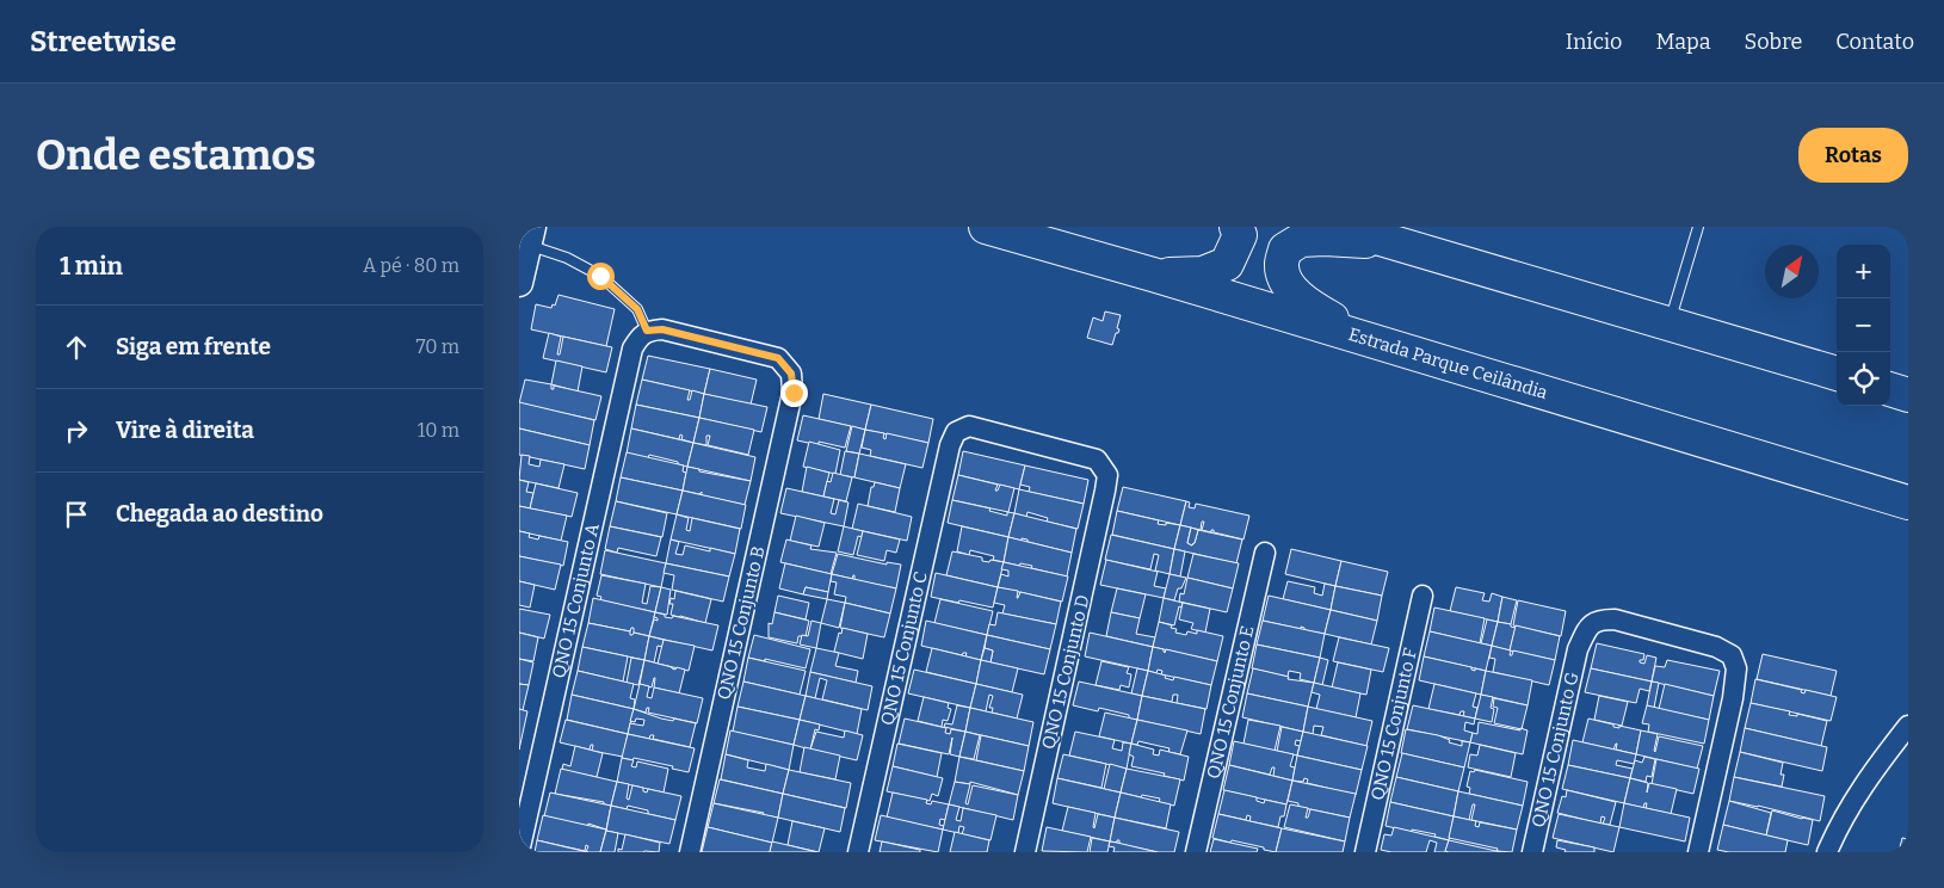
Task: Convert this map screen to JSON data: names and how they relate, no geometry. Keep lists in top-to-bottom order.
{
  "streets": {
    "highway": ["Estrada Parque Ceilândia"],
    "street": [
      "QNO 15 Conjunto A",
      "QNO 15 Conjunto B",
      "QNO 15 Conjunto C",
      "QNO 15 Conjunto D",
      "QNO 15 Conjunto E",
      "QNO 15 Conjunto F",
      "QNO 15 Conjunto G"
    ]
  },
  "crossings": [
    ["QNO 15 Conjunto A", "QNO 15 Conjunto B"],
    ["QNO 15 Conjunto C", "QNO 15 Conjunto D"]
  ],
  "north": "top right",
  "page": {
    "header": "Streetwise",
    "nav": [
      "Início",
      "Mapa",
      "Sobre",
      "Contato"
    ],
    "buttons": "Rotas",
    "title": "Onde estamos",
    "heading": ["1 min", "A pé · 80 m"],
    "map_buttons": ["+", "−"],
    "list": [
      ["Siga em frente", "70 m"],
      ["Vire à direita", "10 m"],
      "Chegada ao destino"
    ]
  }
}
